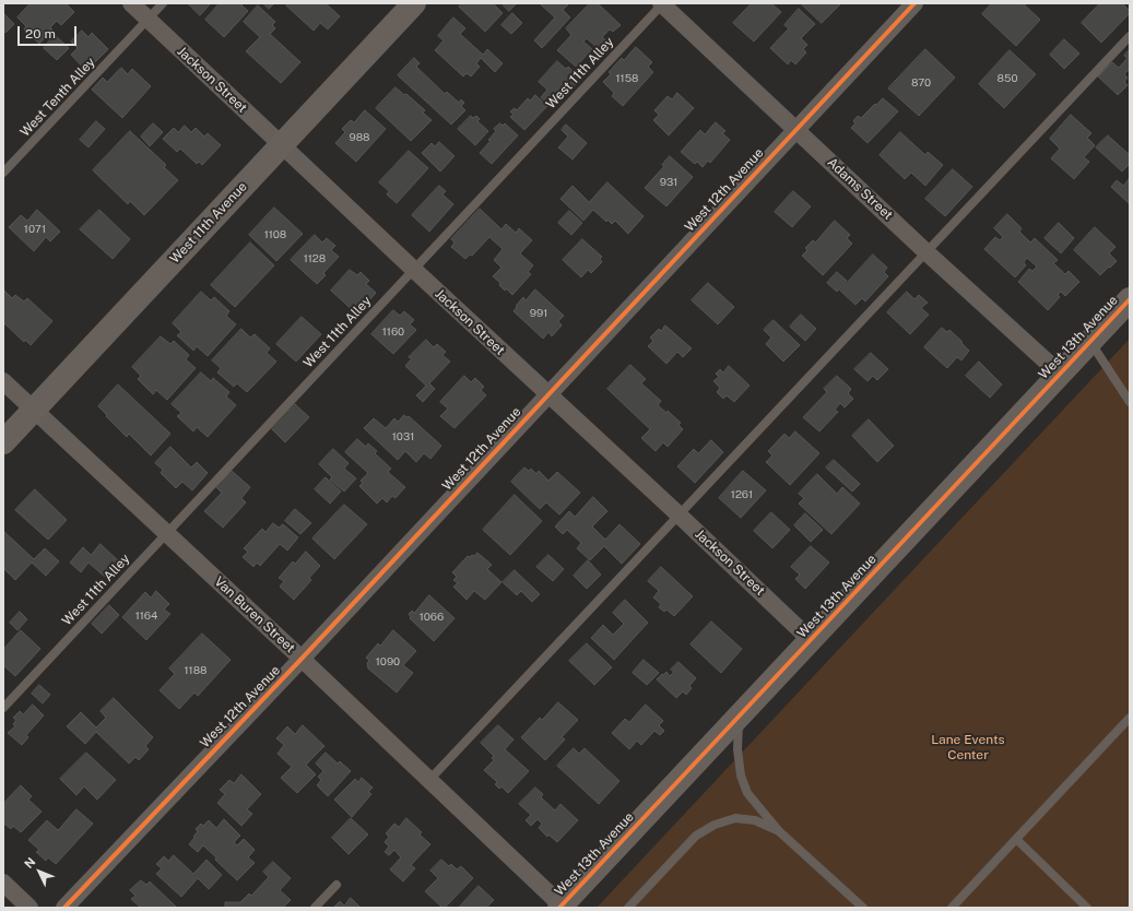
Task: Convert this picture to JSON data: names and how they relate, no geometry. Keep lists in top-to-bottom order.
{
  "streets": {
    "main road": ["West 11th Avenue", "West 13th Avenue"],
    "street": [
      "Jackson Street",
      "Adams Street",
      "West 12th Avenue",
      "Van Buren Street"
    ],
    "lane": ["West 11th Alley", "West Tenth Alley"]
  },
  "crossings": [
    ["West 11th Alley", "Jackson Street"],
    ["West 11th Alley", "Adams Street"],
    ["West 11th Alley", "Van Buren Street"],
    ["Jackson Street", "West Tenth Alley"],
    ["Jackson Street", "West 12th Avenue"],
    ["Jackson Street", "West 11th Avenue"],
    ["Jackson Street", "West 13th Avenue"],
    ["Adams Street", "West 12th Avenue"],
    ["Adams Street", "West 13th Avenue"],
    ["West 12th Avenue", "Van Buren Street"],
    ["West 11th Avenue", "Van Buren Street"],
    ["West 13th Avenue", "Van Buren Street"]
  ],
  "parks": ["Lane Events Center"],
  "house_numbers": [
    "1158",
    "850",
    "870",
    "988",
    "931",
    "1071",
    "1108",
    "1128",
    "991",
    "1160",
    "1031",
    "1261",
    "1164",
    "1066",
    "1090",
    "1188"
  ],
  "scale_bar": "20 m",
  "north": "top left"
}
